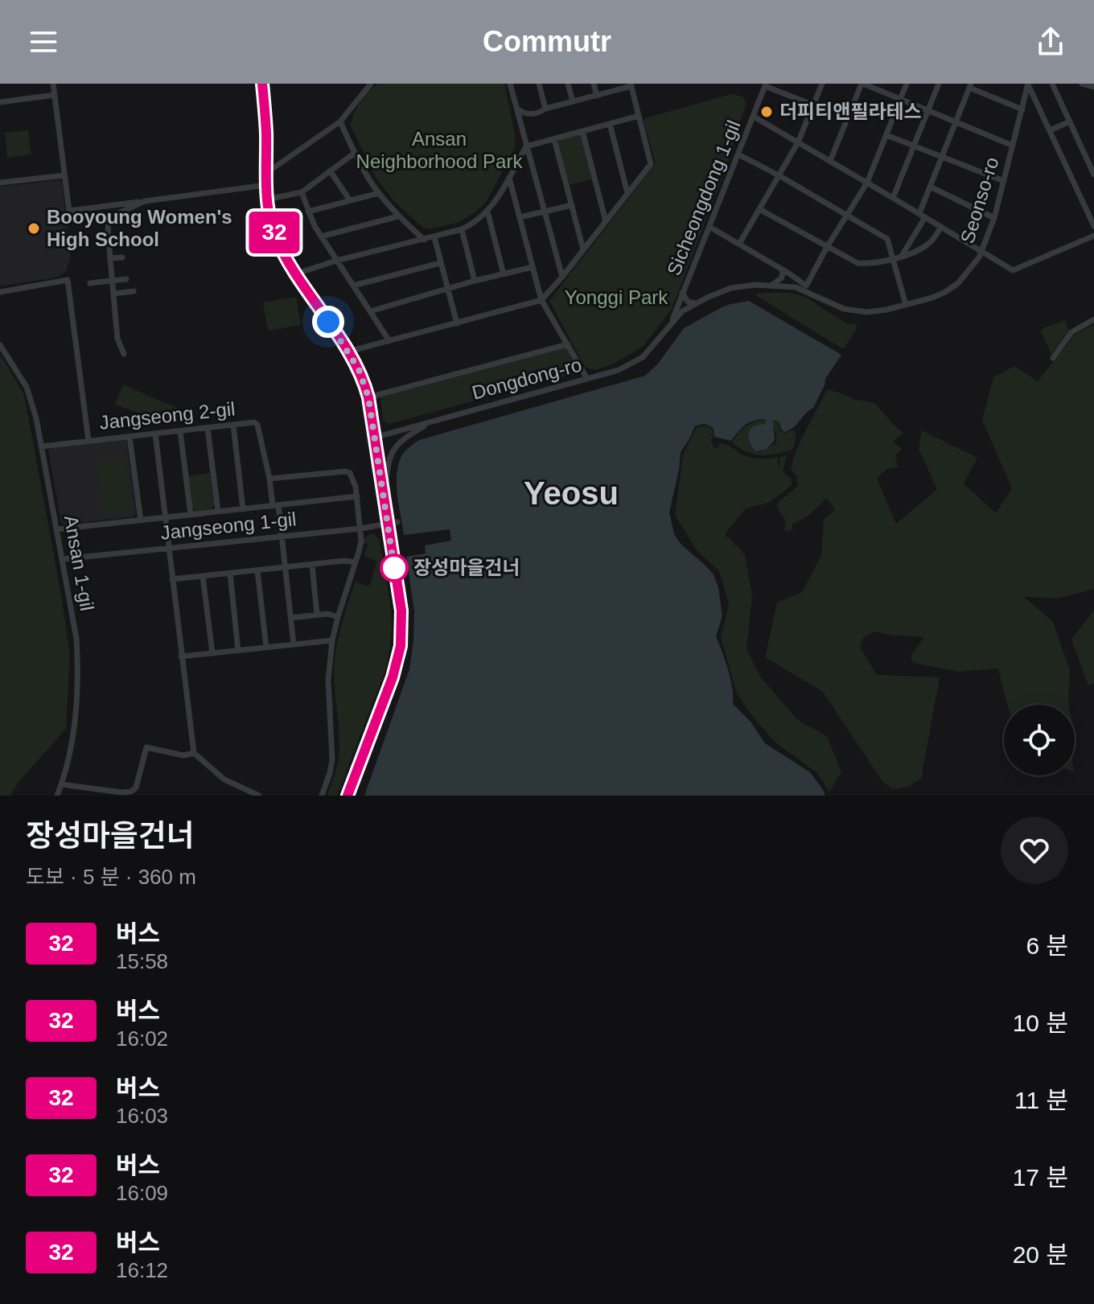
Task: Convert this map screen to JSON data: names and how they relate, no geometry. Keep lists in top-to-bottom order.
{
  "streets": {
    "street": [
      "Sicheongdong 1-gil",
      "Seonso-ro",
      "Dongdong-ro",
      "Jangseong 2-gil",
      "Jangseong 1-gil",
      "Ansan 1-gil"
    ]
  },
  "crossings": [
    ["Sicheongdong 1-gil", "Seonso-ro"],
    ["Sicheongdong 1-gil", "Dongdong-ro"],
    ["Seonso-ro", "Dongdong-ro"],
    ["Jangseong 2-gil", "Ansan 1-gil"],
    ["Jangseong 1-gil", "Ansan 1-gil"]
  ],
  "districts": ["Yeosu"],
  "parks": ["Ansan Neighborhood Park", "Yonggi Park"],
  "places": ["더피티앤필라테스", "Booyoung Women's High School", "장성마을건너"],
  "lines": ["bus line 32"],
  "page": {
    "header": "Commutr",
    "on_map": "32",
    "heading": ["장성마을건너", "도보 · 5 분 · 360 m"],
    "list": [
      {
        "mark": "32",
        "name": "버스",
        "note": "15:58",
        "value": "6 분"
      },
      {
        "mark": "32",
        "name": "버스",
        "note": "16:02",
        "value": "10 분"
      },
      {
        "mark": "32",
        "name": "버스",
        "note": "16:03",
        "value": "11 분"
      },
      {
        "mark": "32",
        "name": "버스",
        "note": "16:09",
        "value": "17 분"
      },
      {
        "mark": "32",
        "name": "버스",
        "note": "16:12",
        "value": "20 분"
      }
    ]
  }
}
